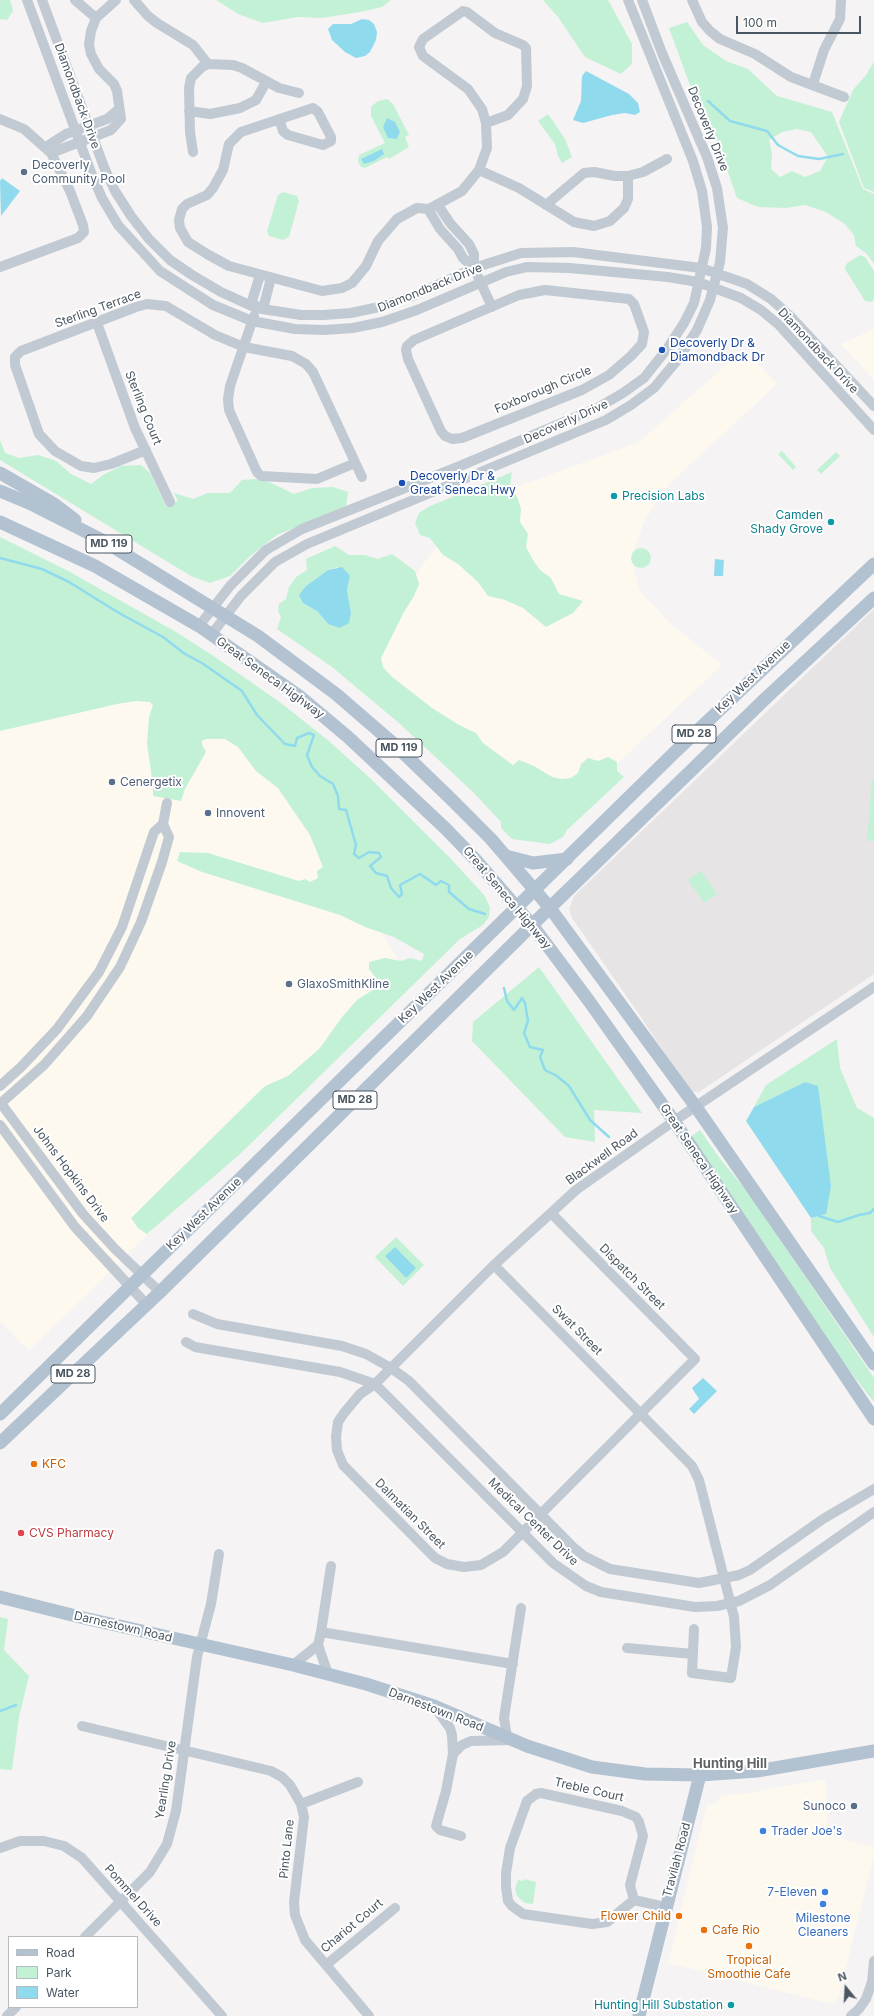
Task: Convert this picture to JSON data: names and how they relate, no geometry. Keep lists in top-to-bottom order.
{
  "streets": {
    "main road": [
      "MD 119",
      "Key West Avenue",
      "Great Seneca Highway",
      "MD 28",
      "Darnestown Road",
      "Travilah Road"
    ],
    "street": [
      "Diamondback Drive",
      "Decoverly Drive",
      "Sterling Terrace",
      "Foxborough Circle",
      "Sterling Court",
      "Blackwell Road",
      "Johns Hopkins Drive",
      "Dispatch Street",
      "Swat Street",
      "Dalmatian Street",
      "Medical Center Drive",
      "Yearling Drive",
      "Treble Court",
      "Pinto Lane",
      "Pommel Drive",
      "Chariot Court"
    ]
  },
  "crossings": [
    ["Diamondback Drive", "Decoverly Drive"],
    ["Decoverly Drive", "Great Seneca Highway"],
    ["Sterling Terrace", "Sterling Court"],
    ["Key West Avenue", "Great Seneca Highway"],
    ["Key West Avenue", "Johns Hopkins Drive"],
    ["Great Seneca Highway", "Blackwell Road"],
    ["Blackwell Road", "Dispatch Street"],
    ["Blackwell Road", "Swat Street"],
    ["Blackwell Road", "Dalmatian Street"],
    ["Blackwell Road", "Medical Center Drive"],
    ["Dispatch Street", "Dalmatian Street"],
    ["Swat Street", "Dalmatian Street"],
    ["Swat Street", "Medical Center Drive"],
    ["Dalmatian Street", "Medical Center Drive"],
    ["Darnestown Road", "Yearling Drive"],
    ["Darnestown Road", "Travilah Road"],
    ["Yearling Drive", "Pinto Lane"],
    ["Yearling Drive", "Pommel Drive"],
    ["Pinto Lane", "Chariot Court"]
  ],
  "districts": ["Hunting Hill"],
  "places": [
    "Decoverly Community Pool",
    "Decoverly Dr & Diamondback Dr",
    "Decoverly Dr & Great Seneca Hwy",
    "Precision Labs",
    "Camden Shady Grove",
    "Cenergetix",
    "Innovent",
    "GlaxoSmithKline",
    "KFC",
    "CVS Pharmacy",
    "Sunoco",
    "Trader Joe's",
    "7-Eleven",
    "Milestone Cleaners",
    "Flower Child",
    "Cafe Rio",
    "Tropical Smoothie Cafe",
    "Hunting Hill Substation"
  ],
  "legend": ["Road", "Park", "Water"],
  "scale_bar": "100 m",
  "north": "top"
}
